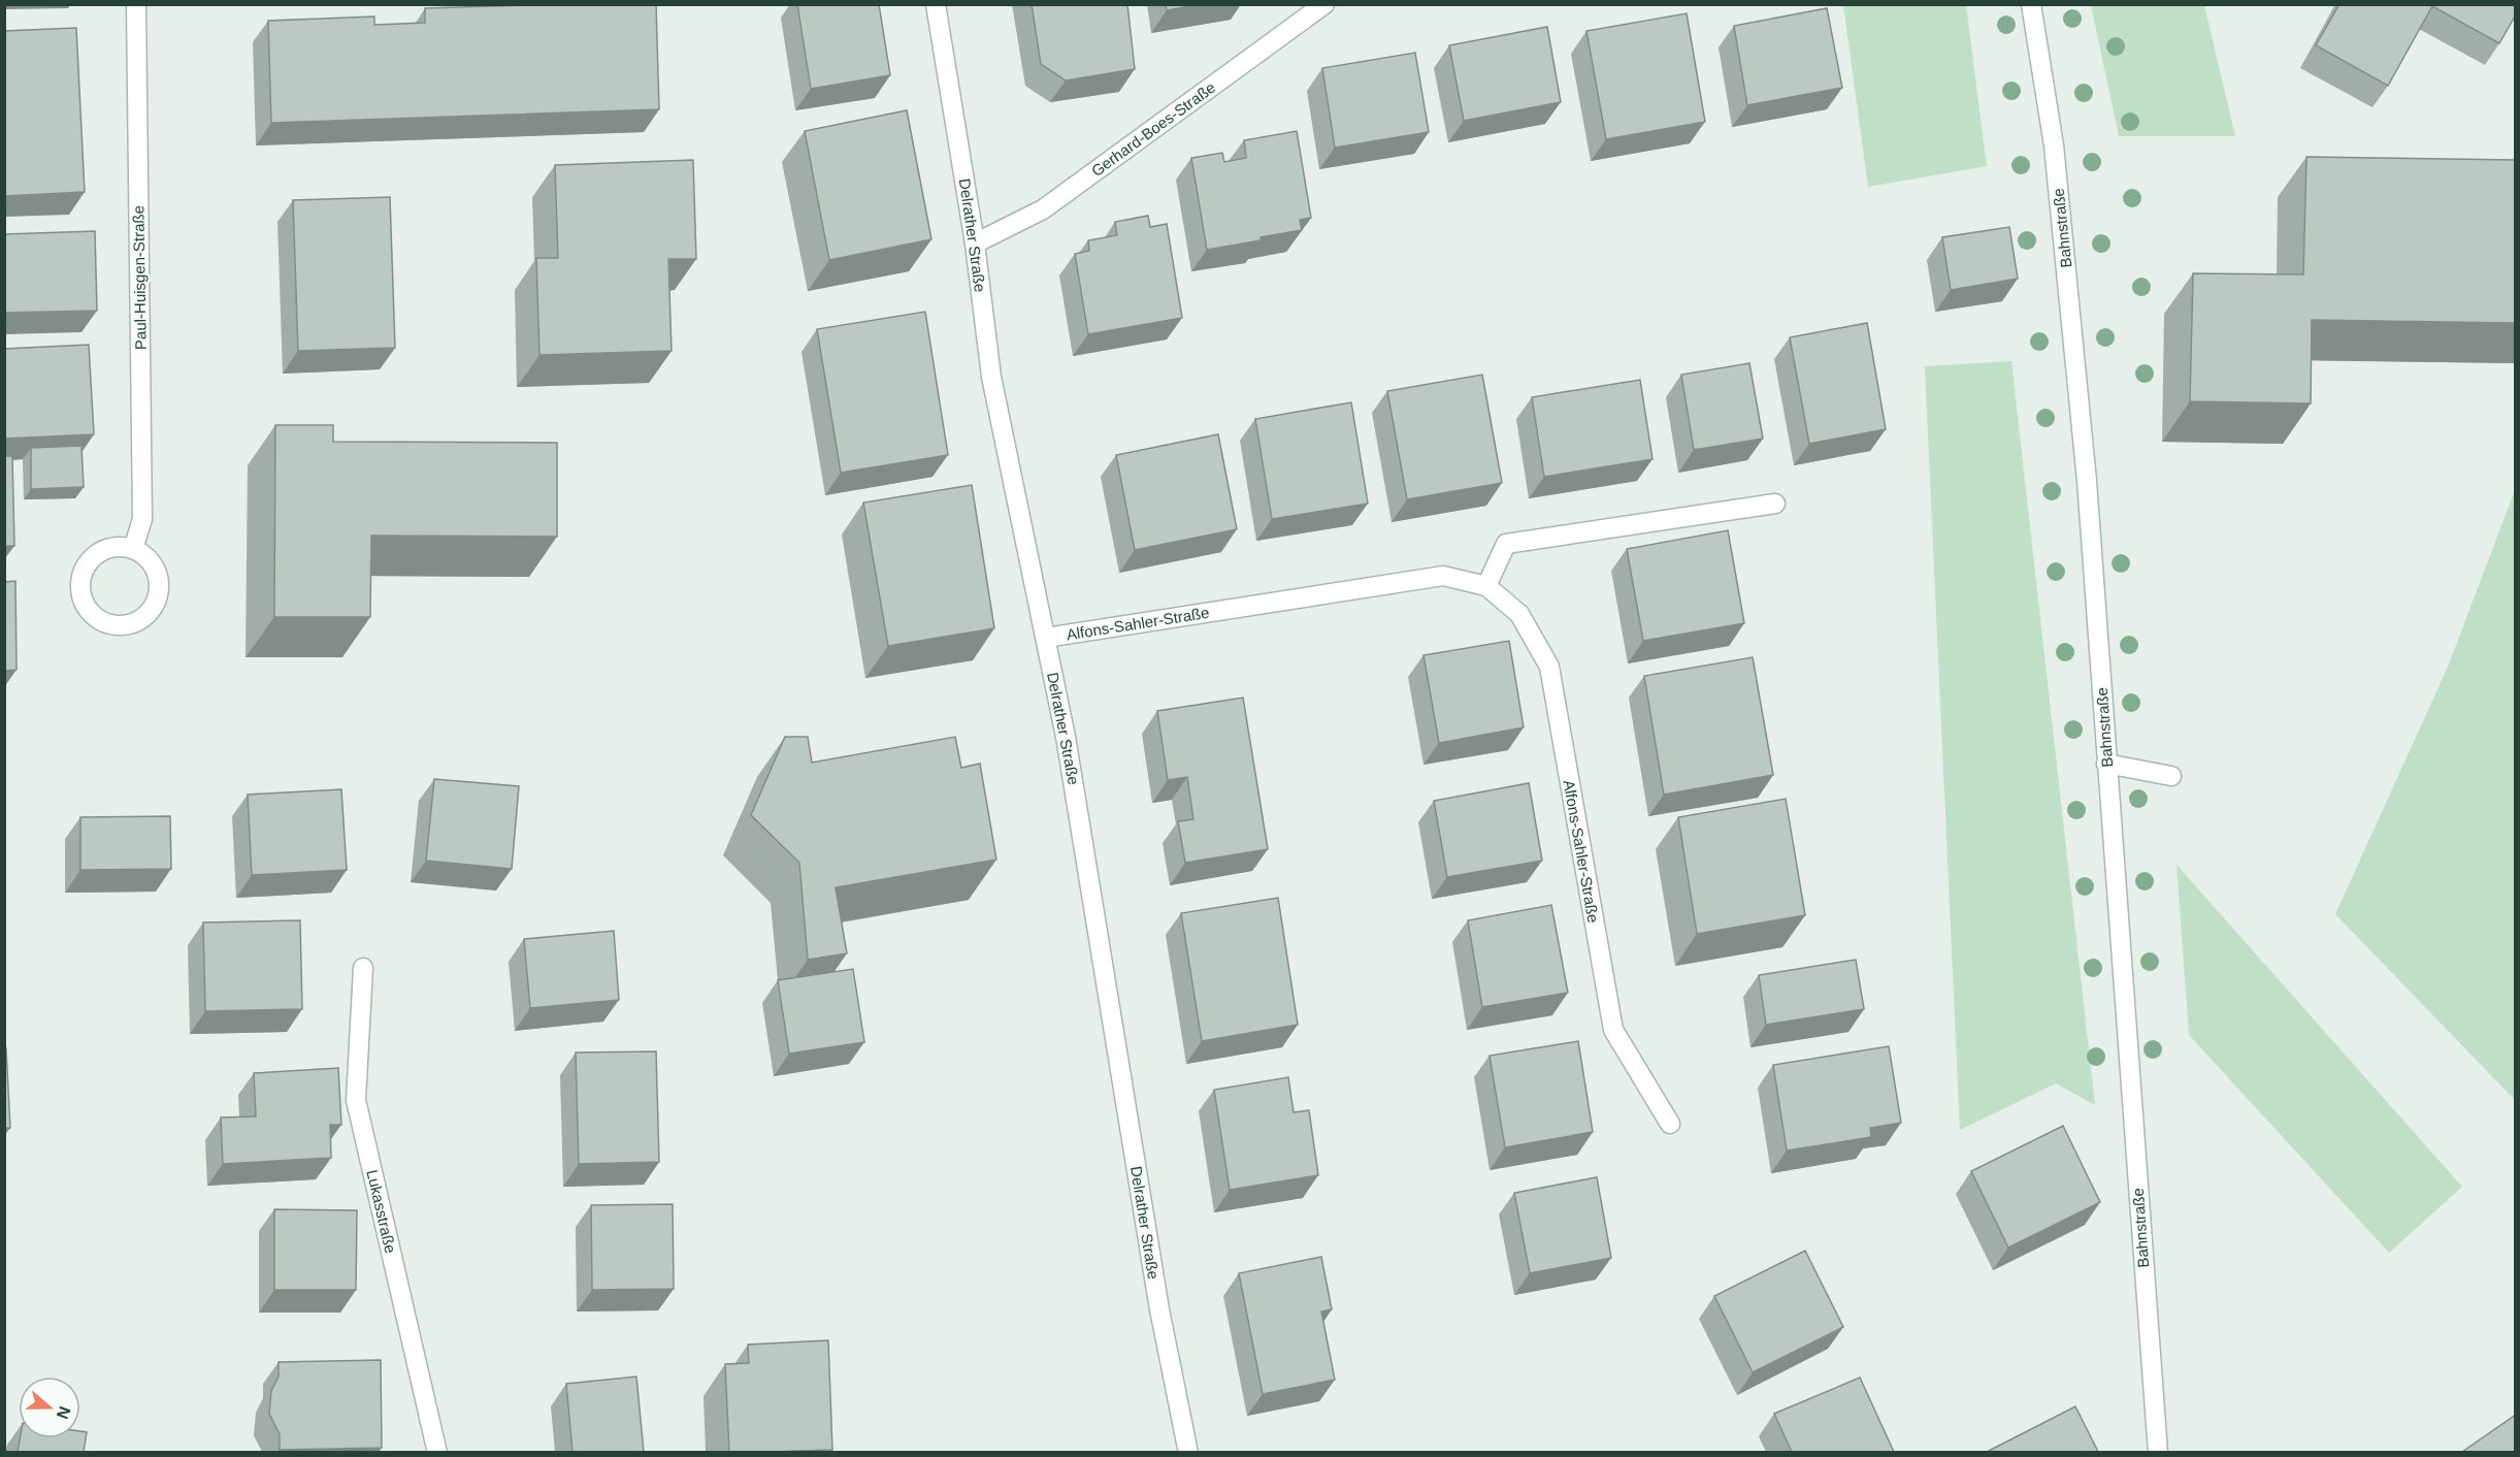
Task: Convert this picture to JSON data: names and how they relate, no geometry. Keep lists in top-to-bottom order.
{
  "streets": {
    "street": [
      "Gerhard-Boes-Straße",
      "Bahnstraße",
      "Delrather Straße",
      "Paul-Huisgen-Straße",
      "Alfons-Sahler-Straße",
      "Lukasstraße"
    ]
  },
  "crossings": [
    ["Gerhard-Boes-Straße", "Delrather Straße"],
    ["Delrather Straße", "Alfons-Sahler-Straße"]
  ],
  "north": "right"
}
